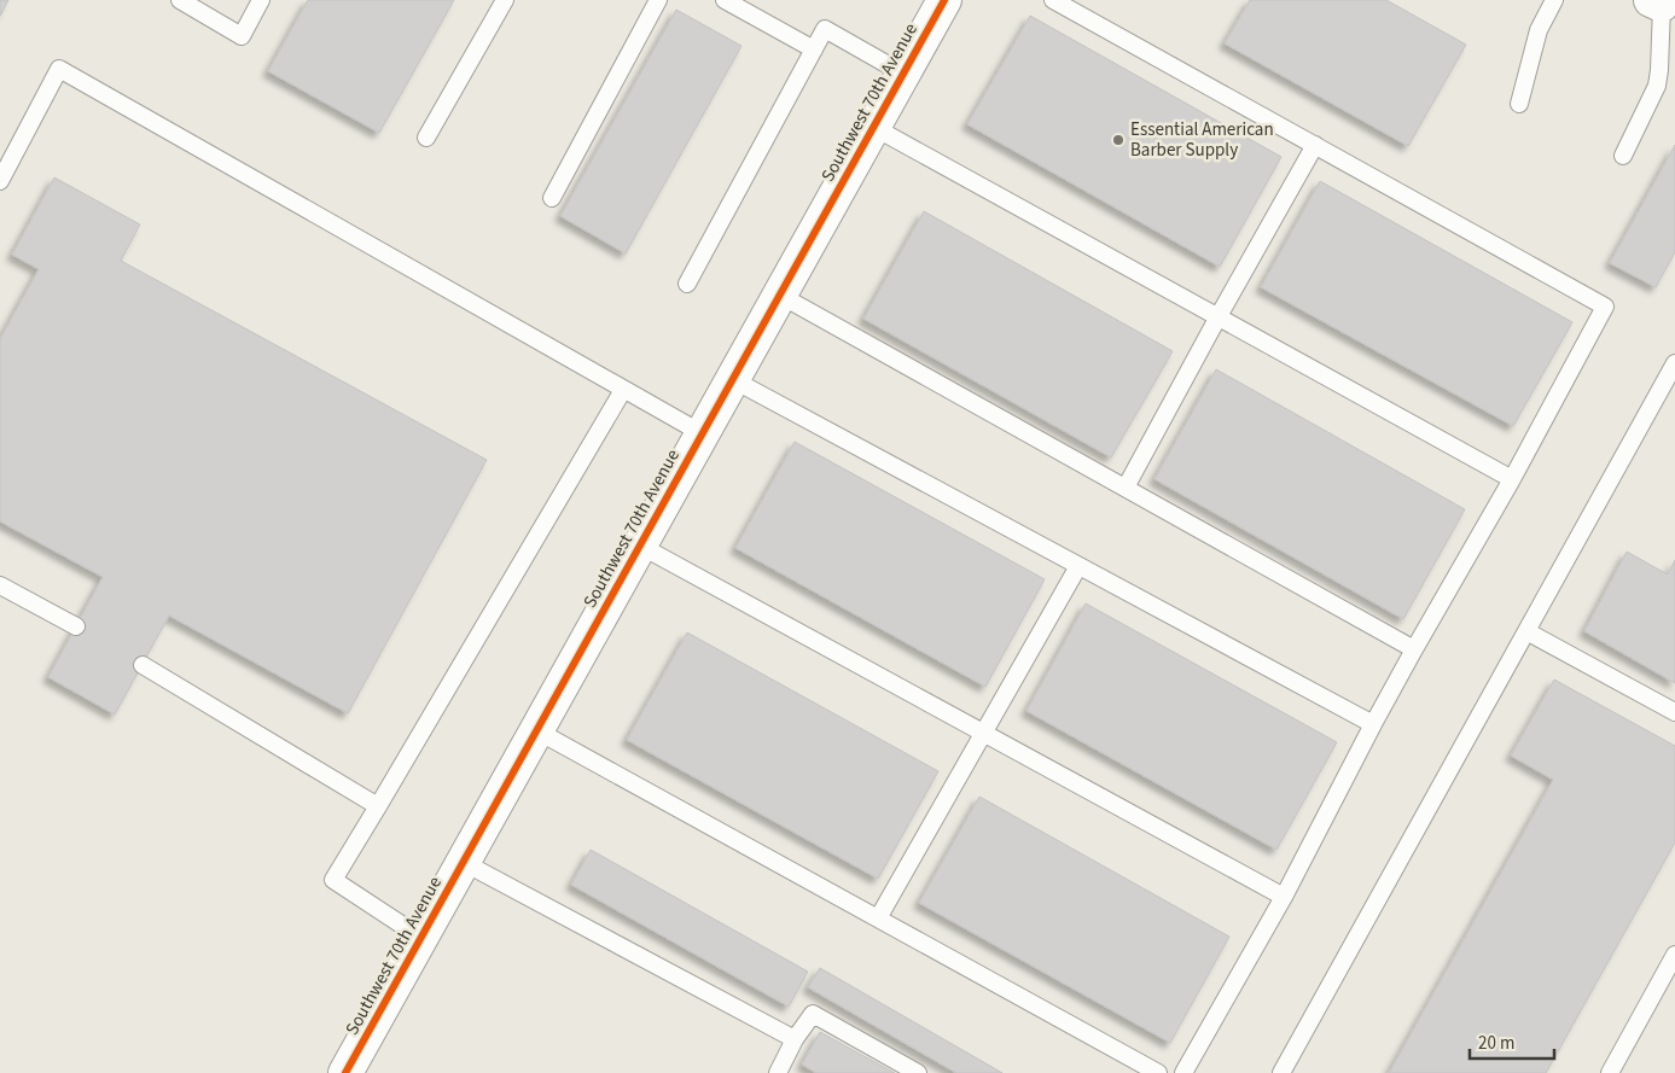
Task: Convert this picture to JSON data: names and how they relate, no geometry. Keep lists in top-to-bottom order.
{
  "streets": {
    "street": ["Southwest 70th Avenue"]
  },
  "places": ["Essential American Barber Supply"],
  "scale_bar": "20 m"
}
